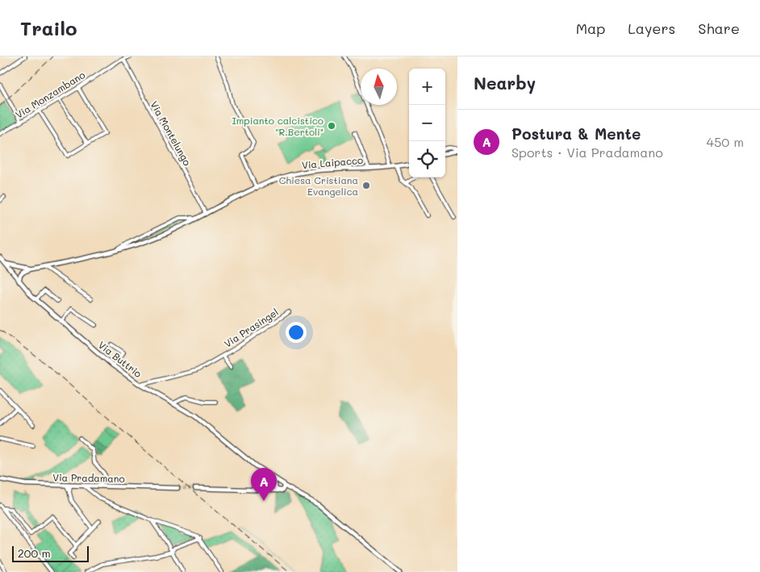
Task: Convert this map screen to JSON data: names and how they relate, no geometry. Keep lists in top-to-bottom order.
{
  "streets": {
    "street": [
      "Via Monzambano",
      "Via Montelungo",
      "Via Laipacco",
      "Via Prasingel",
      "Via Buttrio",
      "Via Pradamano"
    ]
  },
  "crossings": [
    ["Via Monzambano", "Via Montelungo"],
    ["Via Montelungo", "Via Laipacco"],
    ["Via Laipacco", "Via Buttrio"],
    ["Via Prasingel", "Via Buttrio"]
  ],
  "places": ["Impianto calcistico \"R.Bertoli\"", "Chiesa Cristiana Evangelica"],
  "scale_bar": "200 m",
  "north": "top",
  "page": {
    "header": "Trailo",
    "nav": ["Map", "Layers", "Share"],
    "heading": "Nearby",
    "map_buttons": ["+", "−"],
    "list": [
      {
        "mark": "A",
        "name": "Postura & Mente",
        "note": "Sports · Via Pradamano",
        "value": "450 m"
      }
    ],
    "pins": "A",
    "scale": "200 m"
  }
}
